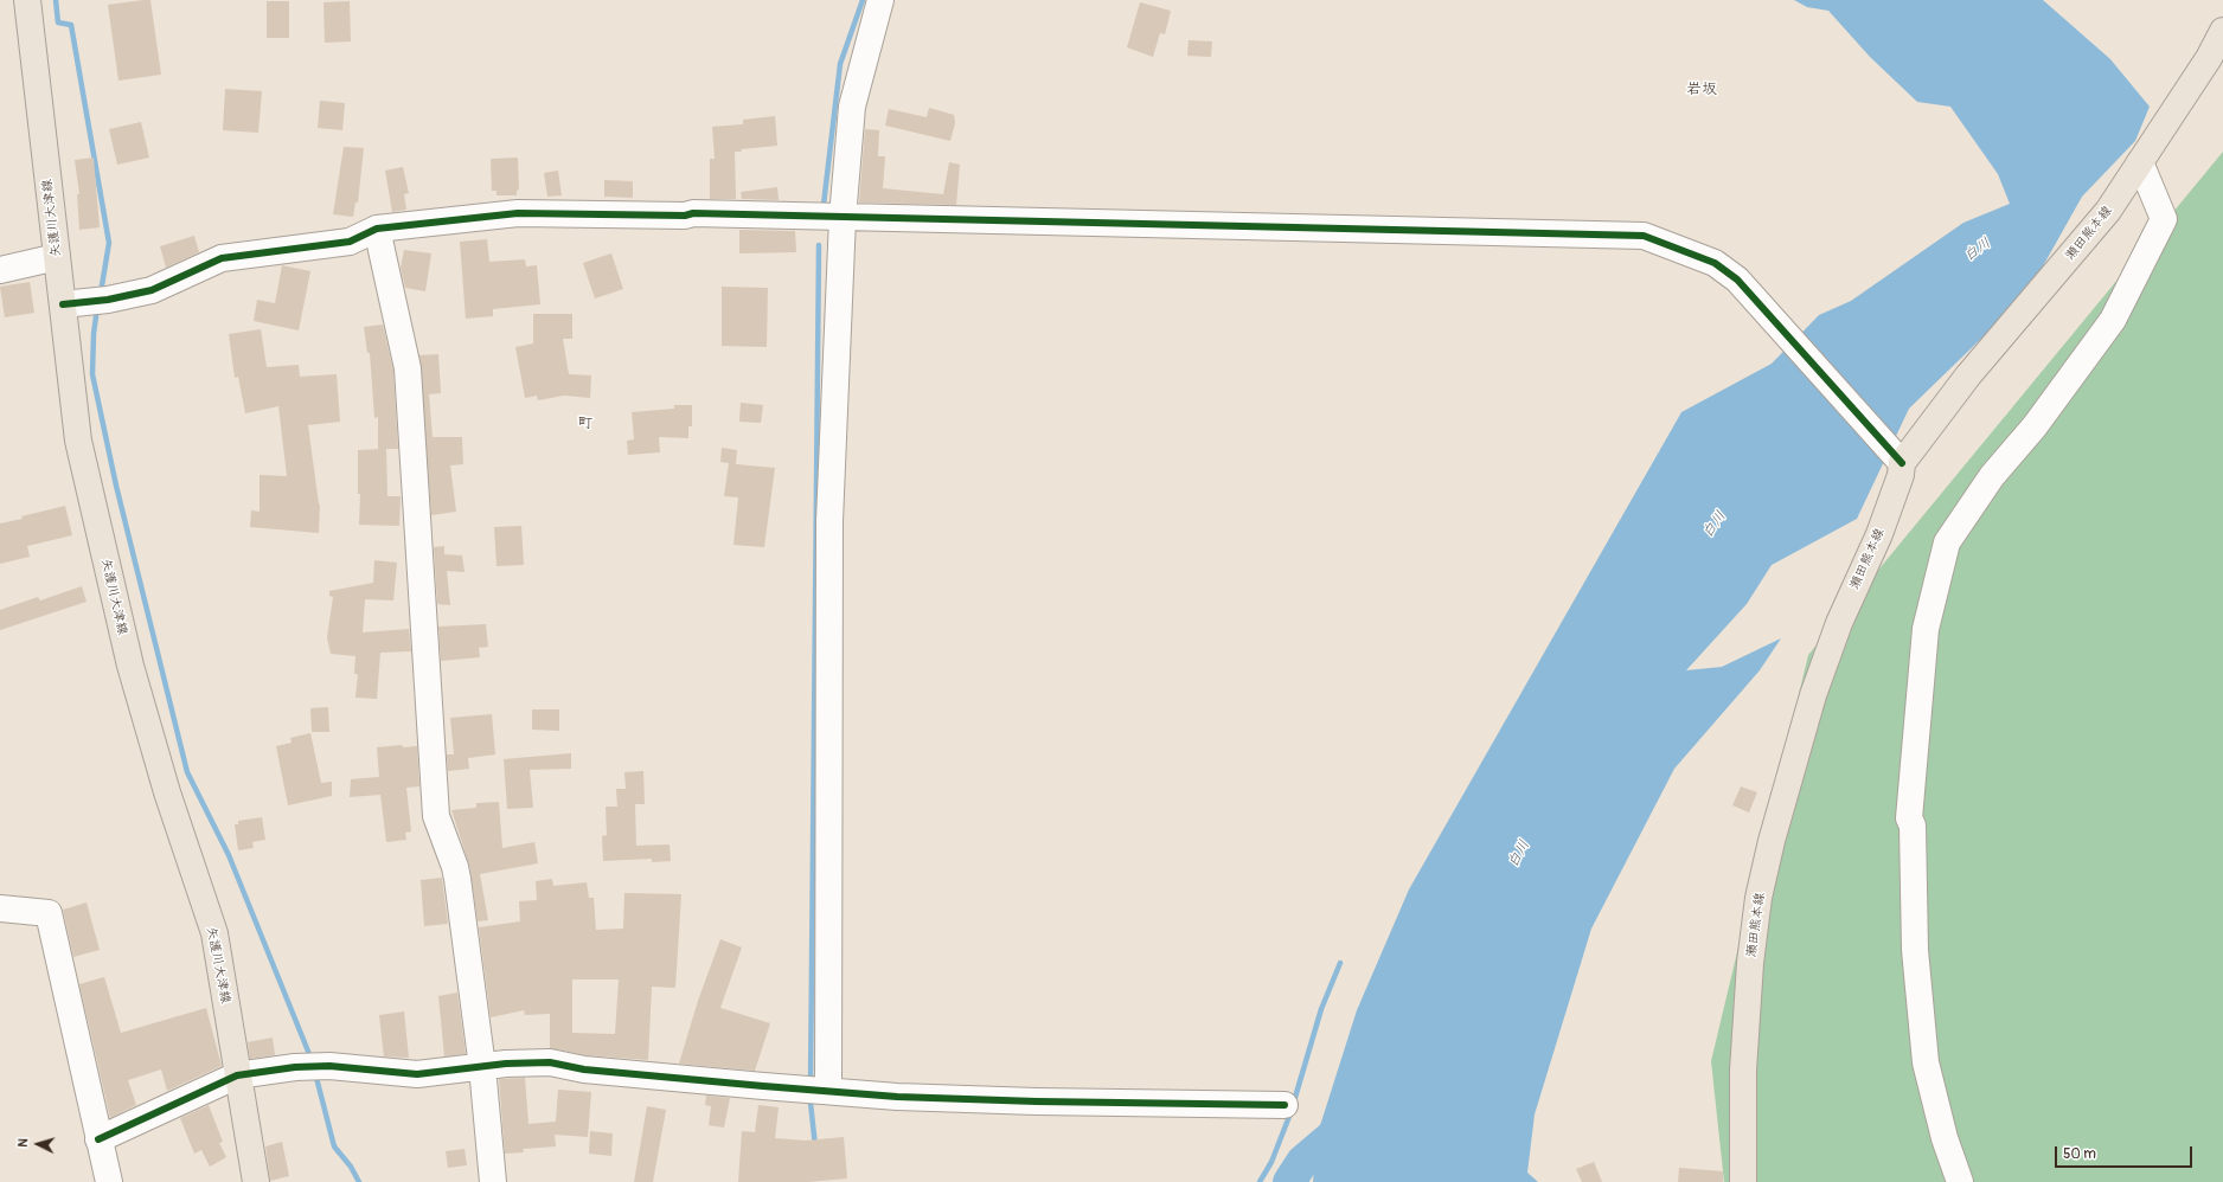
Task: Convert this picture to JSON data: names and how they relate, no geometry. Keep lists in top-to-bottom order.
{
  "streets": {
    "main road": ["矢護川大津線", "瀬田熊本線"]
  },
  "districts": ["岩坂", "町"],
  "water": ["白川"],
  "scale_bar": "50 m",
  "north": "left"
}
